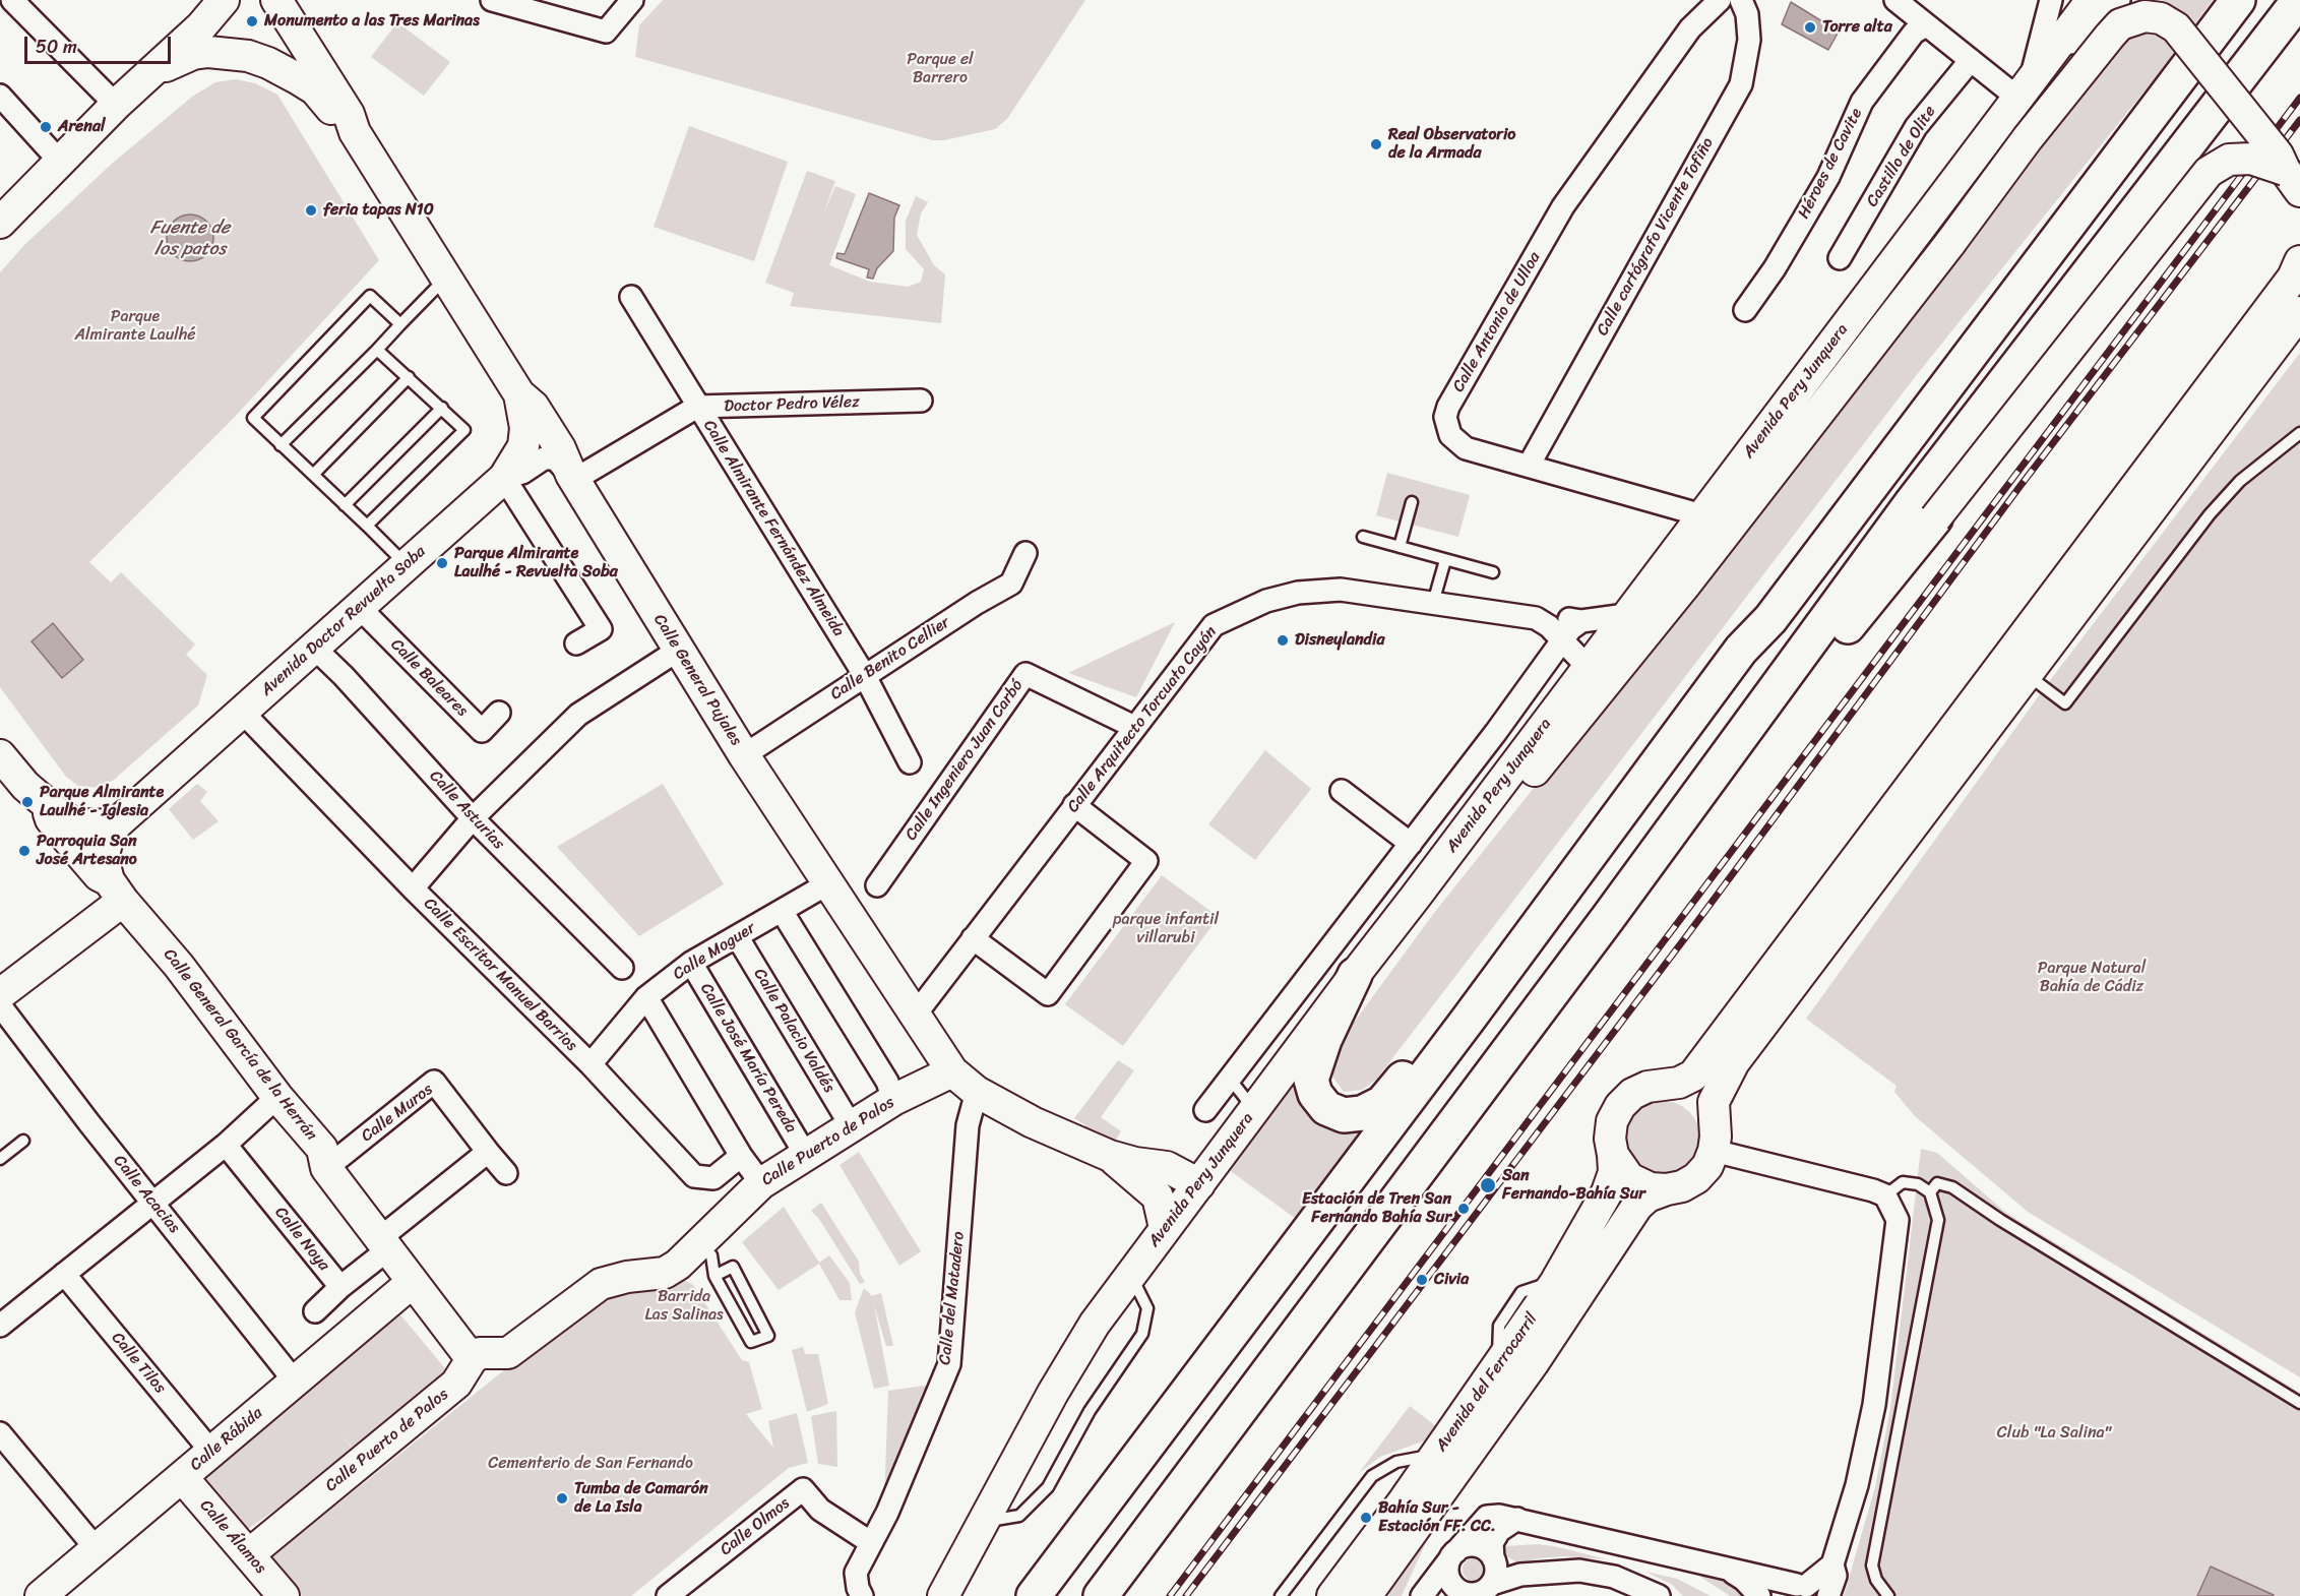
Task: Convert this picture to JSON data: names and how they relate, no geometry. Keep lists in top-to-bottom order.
{
  "streets": {
    "street": [
      "Castillo de Olite",
      "Héroes de Cavite",
      "Calle cartógrafo Vicente Tofiño",
      "Calle Antonio de Ulloa",
      "Avenida Pery Junquera",
      "Doctor Pedro Vélez",
      "Calle Almirante Fernández Almeida",
      "Avenida Doctor Revuelta Soba",
      "Calle Benito Cellier",
      "Calle Baleares",
      "Calle General Pujales",
      "Calle Arquitecto Torcuato Cayón",
      "Calle Ingeniero Juan Carbó",
      "Calle Asturias",
      "Calle Moguer",
      "Calle Escritor Manuel Barrios",
      "Calle Palacio Valdés",
      "Calle General García de la Herrán",
      "Calle José María Pereda",
      "Calle Muros",
      "Calle Puerto de Palos",
      "Calle Acacias",
      "Calle Noya",
      "Calle del Matadero",
      "Calle Tilos",
      "Avenida del Ferrocarril",
      "Calle Rábida",
      "Calle Olmos",
      "Calle Álamos"
    ]
  },
  "crossings": [
    ["Calle cartógrafo Vicente Tofiño", "Calle Antonio de Ulloa"],
    ["Calle Antonio de Ulloa", "Avenida Pery Junquera"],
    ["Avenida Pery Junquera", "Calle Arquitecto Torcuato Cayón"],
    ["Doctor Pedro Vélez", "Calle Almirante Fernández Almeida"],
    ["Doctor Pedro Vélez", "Calle General Pujales"],
    ["Calle Almirante Fernández Almeida", "Calle Benito Cellier"],
    ["Avenida Doctor Revuelta Soba", "Calle Baleares"],
    ["Avenida Doctor Revuelta Soba", "Calle General Pujales"],
    ["Avenida Doctor Revuelta Soba", "Calle Asturias"],
    ["Avenida Doctor Revuelta Soba", "Calle Escritor Manuel Barrios"],
    ["Calle Benito Cellier", "Calle General Pujales"],
    ["Calle General Pujales", "Calle Arquitecto Torcuato Cayón"],
    ["Calle General Pujales", "Calle Moguer"],
    ["Calle General Pujales", "Calle Puerto de Palos"],
    ["Calle General Pujales", "Calle del Matadero"],
    ["Calle Arquitecto Torcuato Cayón", "Calle Ingeniero Juan Carbó"],
    ["Calle Moguer", "Calle Escritor Manuel Barrios"],
    ["Calle Moguer", "Calle Palacio Valdés"],
    ["Calle Moguer", "Calle José María Pereda"],
    ["Calle Palacio Valdés", "Calle Puerto de Palos"],
    ["Calle General García de la Herrán", "Calle Muros"],
    ["Calle General García de la Herrán", "Calle Puerto de Palos"],
    ["Calle General García de la Herrán", "Calle Noya"],
    ["Calle General García de la Herrán", "Calle Rábida"],
    ["Calle José María Pereda", "Calle Puerto de Palos"],
    ["Calle Puerto de Palos", "Calle Álamos"],
    ["Calle Acacias", "Calle Rábida"],
    ["Calle del Matadero", "Calle Olmos"],
    ["Calle Tilos", "Calle Rábida"],
    ["Calle Rábida", "Calle Álamos"]
  ],
  "water": ["Fuente de los patos"],
  "parks": [
    "Parque el Barrero",
    "Parque Almirante Laulhé",
    "parque infantil villarubi",
    "Parque Natural Bahía de Cádiz",
    "Barrida Las Salinas",
    "Club \"La Salina\"",
    "Cementerio de San Fernando"
  ],
  "places": [
    "Monumento a las Tres Marinas",
    "Torre alta",
    "Arenal",
    "Real Observatorio de la Armada",
    "feria tapas N10",
    "Parque Almirante Laulhé - Revuelta Soba",
    "Disneylandia",
    "Parque Almirante Laulhé - Iglesia",
    "Parroquia San José Artesano",
    "San Fernando-Bahía Sur",
    "Estación de Tren San Fernando Bahía Sur",
    "Civia",
    "Tumba de Camarón de La Isla",
    "Bahía Sur - Estación FF. CC."
  ],
  "scale_bar": "50 m"
}
